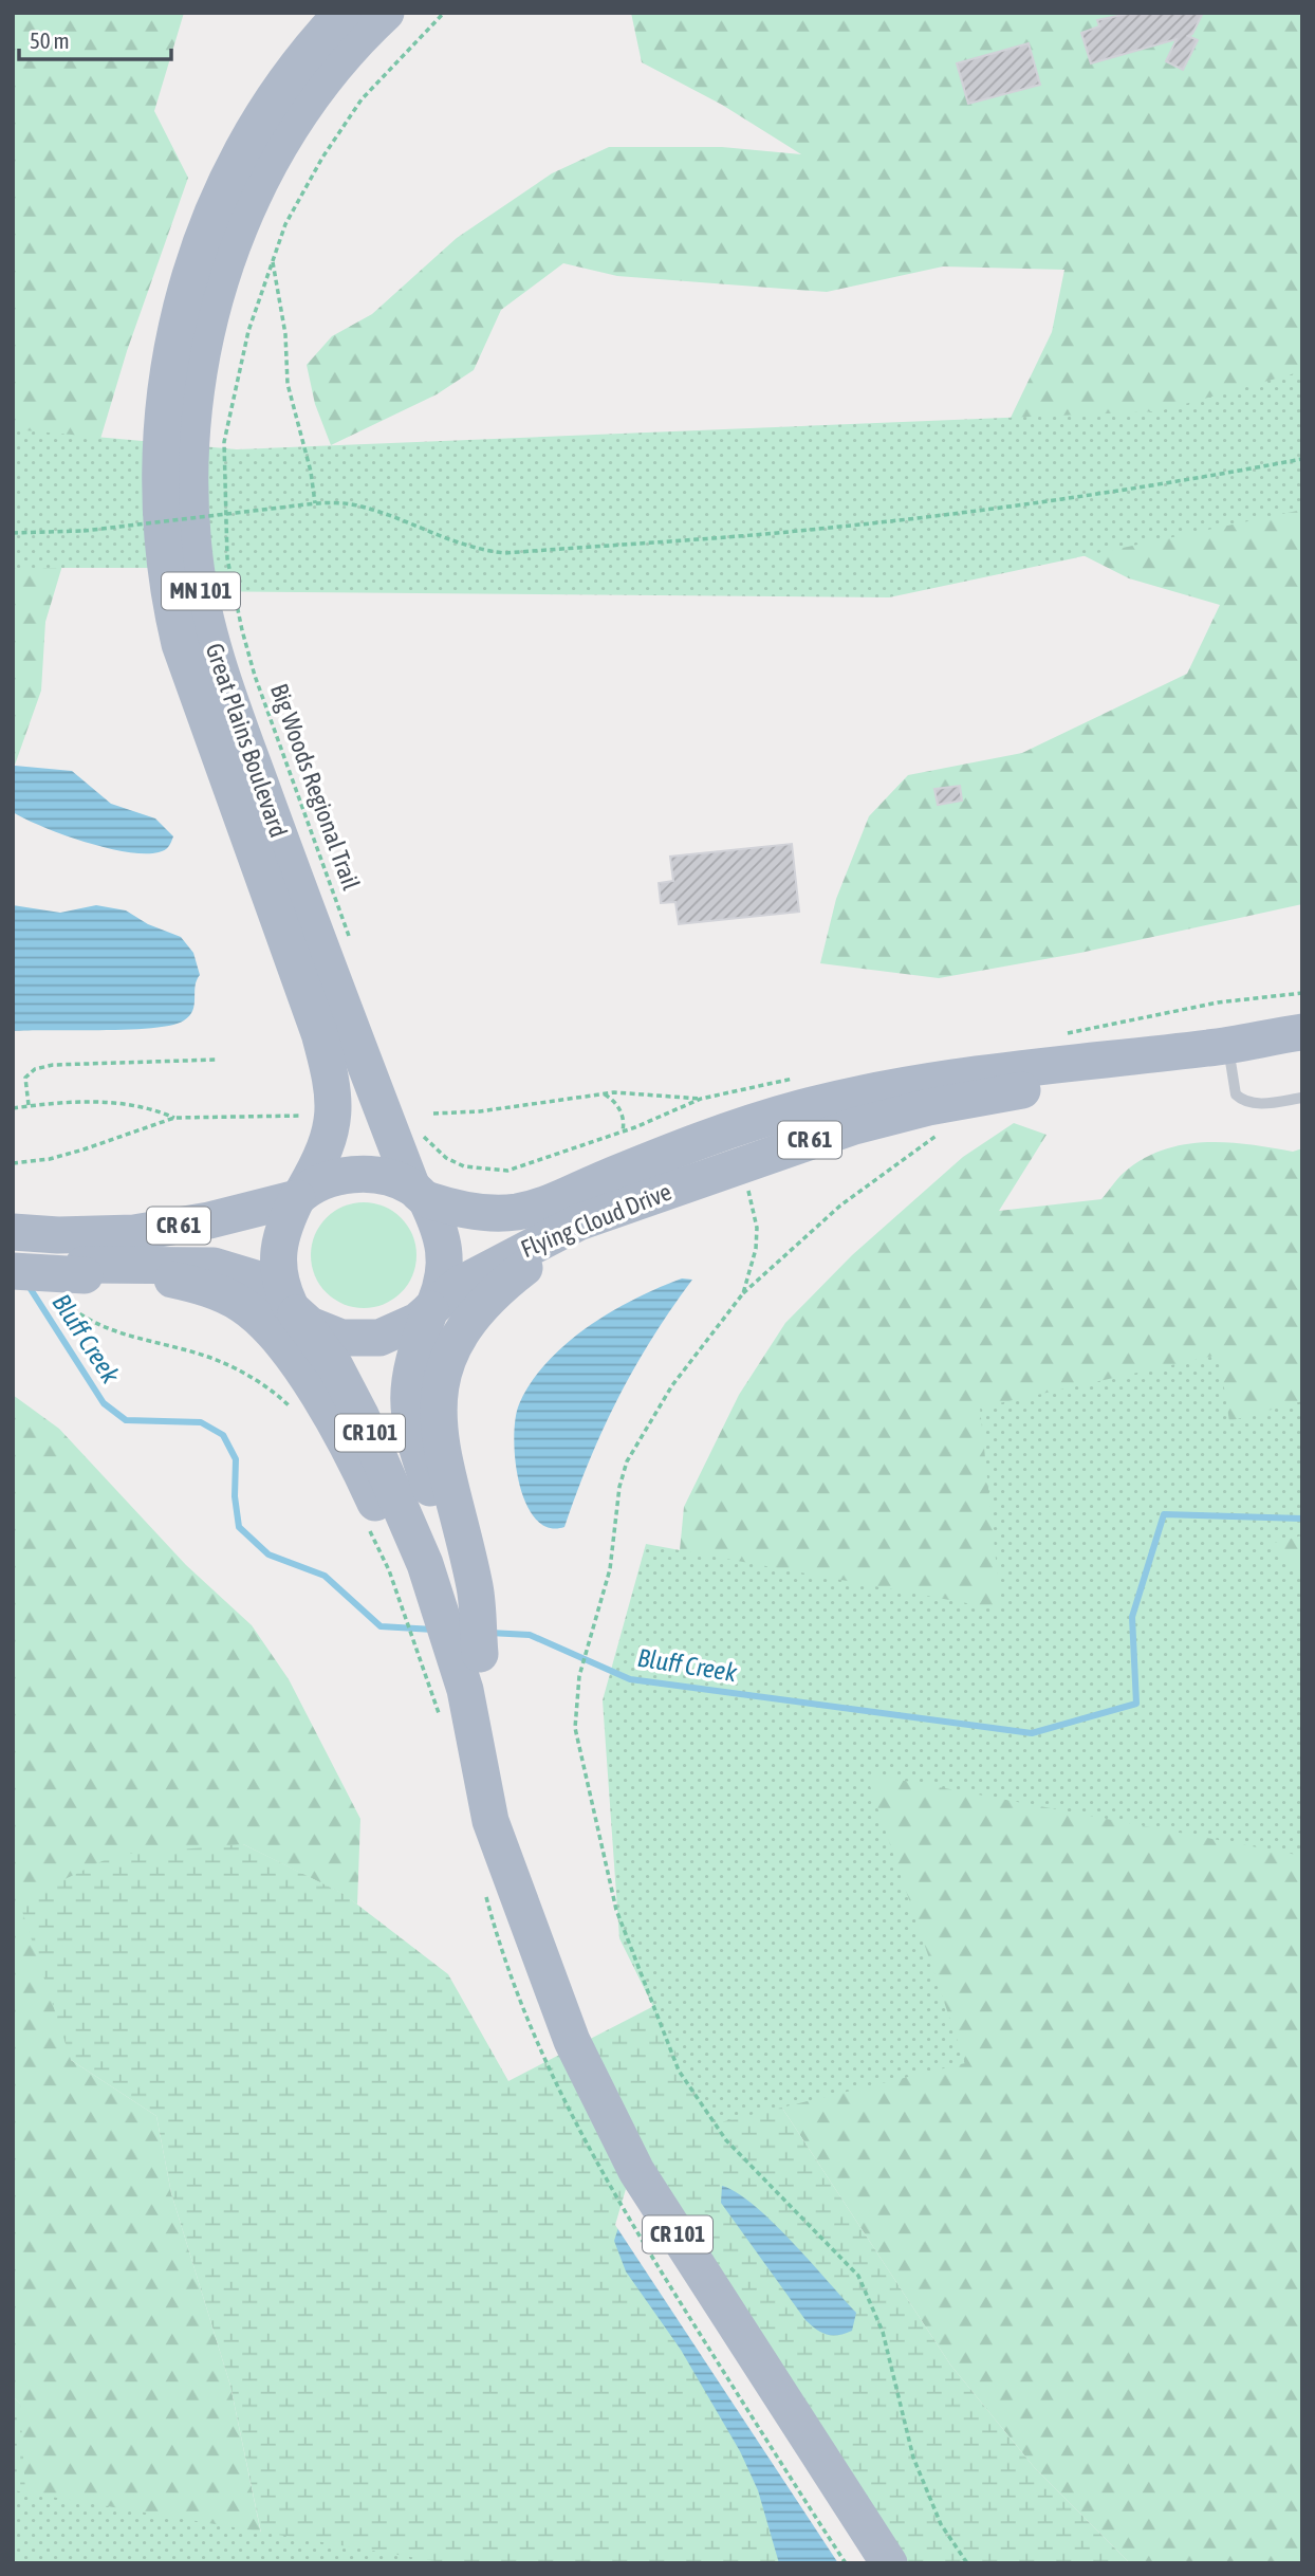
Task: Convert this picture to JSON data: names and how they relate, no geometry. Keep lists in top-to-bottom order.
{
  "streets": {
    "main road": [
      "MN 101",
      "Great Plains Boulevard",
      "CR 61",
      "Flying Cloud Drive",
      "CR 101"
    ],
    "path": ["Big Woods Regional Trail"]
  },
  "crossings": [
    ["Great Plains Boulevard", "Flying Cloud Drive"],
    ["Great Plains Boulevard", "CR 101"],
    ["Flying Cloud Drive", "CR 101"]
  ],
  "water": ["Bluff Creek"],
  "scale_bar": "50 m"
}
